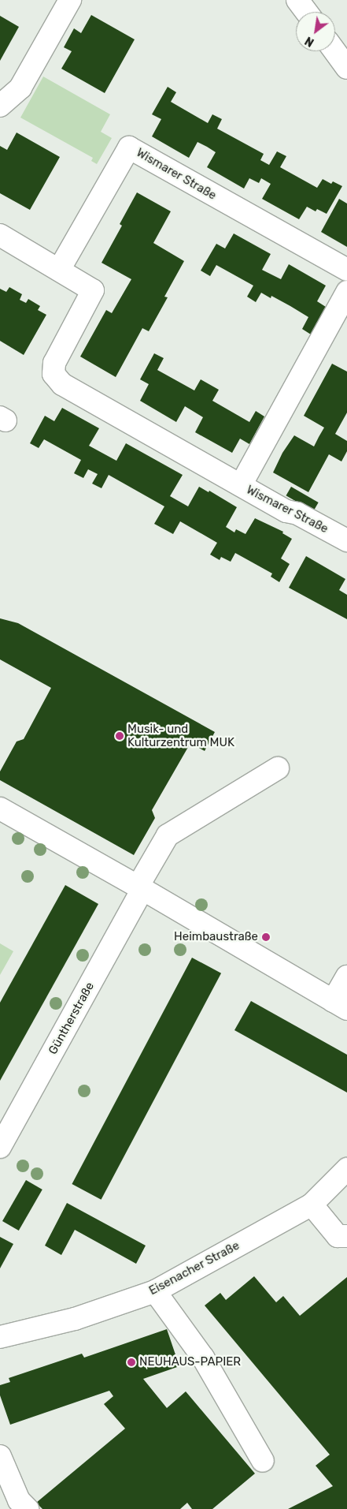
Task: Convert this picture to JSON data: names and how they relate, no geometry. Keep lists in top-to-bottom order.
{
  "streets": {
    "street": ["Wismarer Straße", "Güntherstraße", "Eisenacher Straße"]
  },
  "places": ["Musik- und Kulturzentrum MUK", "Heimbaustraße", "NEUHAUS-PAPIER"],
  "north": "bottom left"
}
